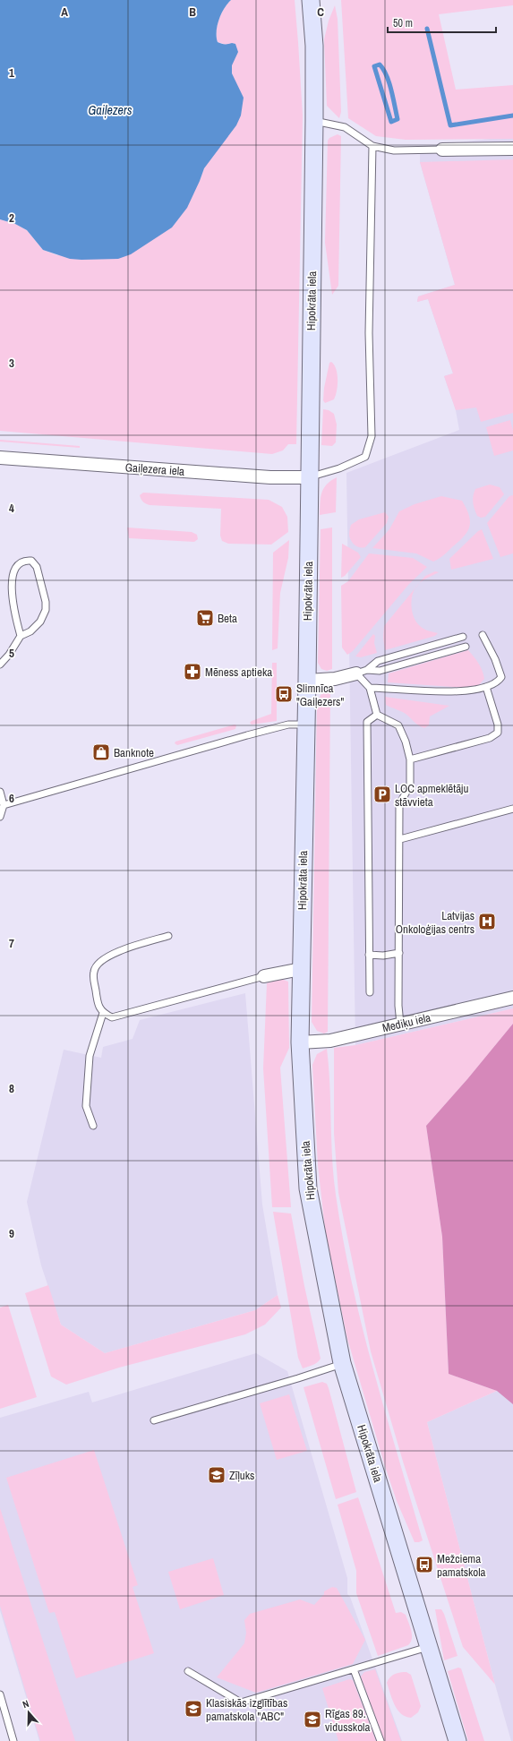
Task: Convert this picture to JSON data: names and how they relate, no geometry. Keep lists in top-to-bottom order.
{
  "streets": {
    "street": ["Hipokrāta iela", "Gaiļezera iela", "Mediķu iela"]
  },
  "crossings": [
    ["Hipokrāta iela", "Gaiļezera iela"],
    ["Hipokrāta iela", "Mediķu iela"]
  ],
  "water": ["Gaiļezers"],
  "places": {
    "supermarket": ["Beta"],
    "pharmacy": ["Mēness aptieka"],
    "bus stop": ["Slimnīca \"Gaiļezers\"", "Mežciema pamatskola"],
    "shop": ["Banknote"],
    "parking": ["LOC apmeklētāju stāvvieta"],
    "hospital": ["Latvijas Onkoloģijas centrs"],
    "school or university": ["Zīļuks", "Klasiskās izglītības pamatskola \"ABC\"", "Rīgas 89. vidusskola"]
  },
  "scale_bar": "50 m",
  "north": "top",
  "grid": {
    "columns": ["A", "B", "C"],
    "rows": [
      "1",
      "2",
      "3",
      "4",
      "5",
      "6",
      "7",
      "8",
      "9"
    ]
  }
}
